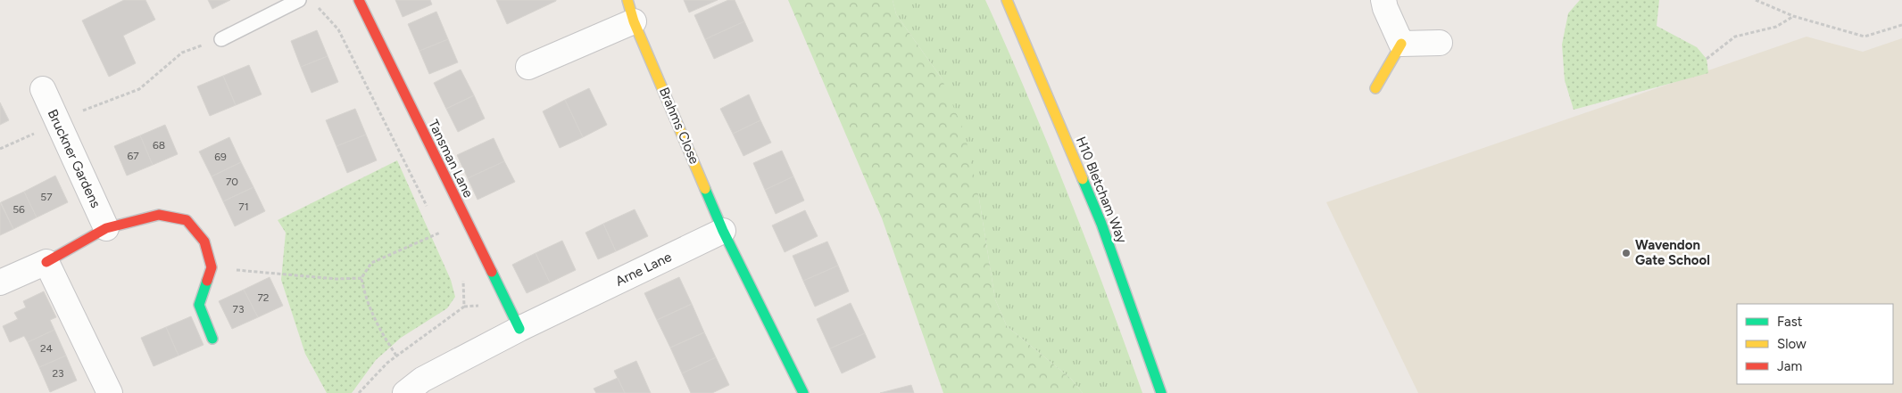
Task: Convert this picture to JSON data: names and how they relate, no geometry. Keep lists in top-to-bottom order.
{
  "streets": {
    "street": [
      "Brahms Close",
      "Bruckner Gardens",
      "Tansman Lane",
      "H10 Bletcham Way",
      "Arne Lane"
    ]
  },
  "crossings": [
    ["Brahms Close", "Arne Lane"],
    ["Tansman Lane", "Arne Lane"]
  ],
  "places": ["Wavendon Gate School"],
  "house_numbers": [
    "68",
    "67",
    "69",
    "70",
    "57",
    "71",
    "56",
    "72",
    "73",
    "24",
    "23"
  ],
  "legend": ["Fast", "Slow", "Jam"]
}
